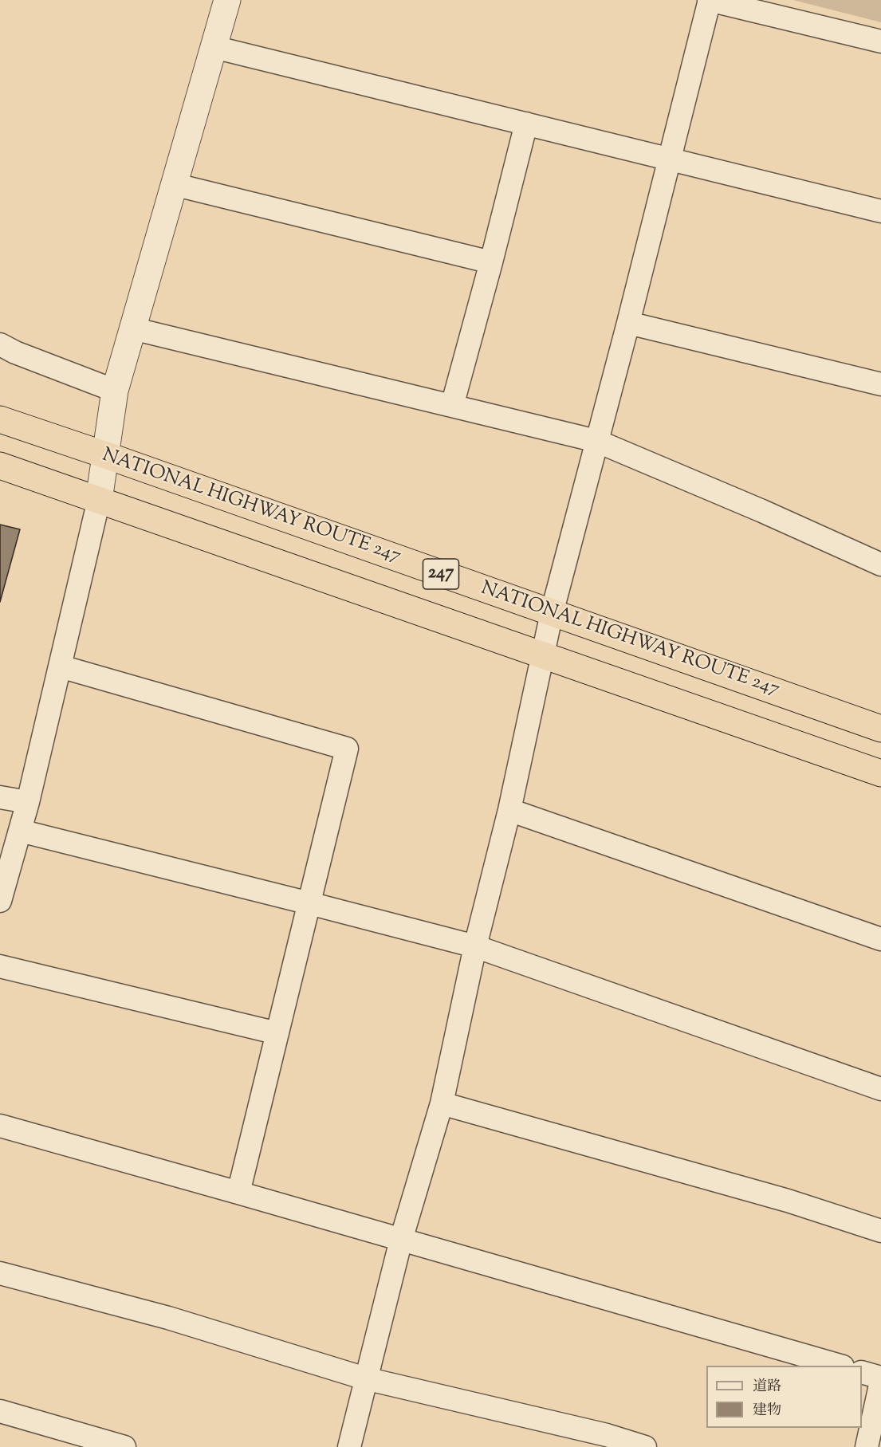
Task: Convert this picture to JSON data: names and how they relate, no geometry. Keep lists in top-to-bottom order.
{
  "streets": {
    "highway": ["NATIONAL HIGHWAY ROUTE 247", "247"]
  },
  "legend": ["道路", "建物"]
}
